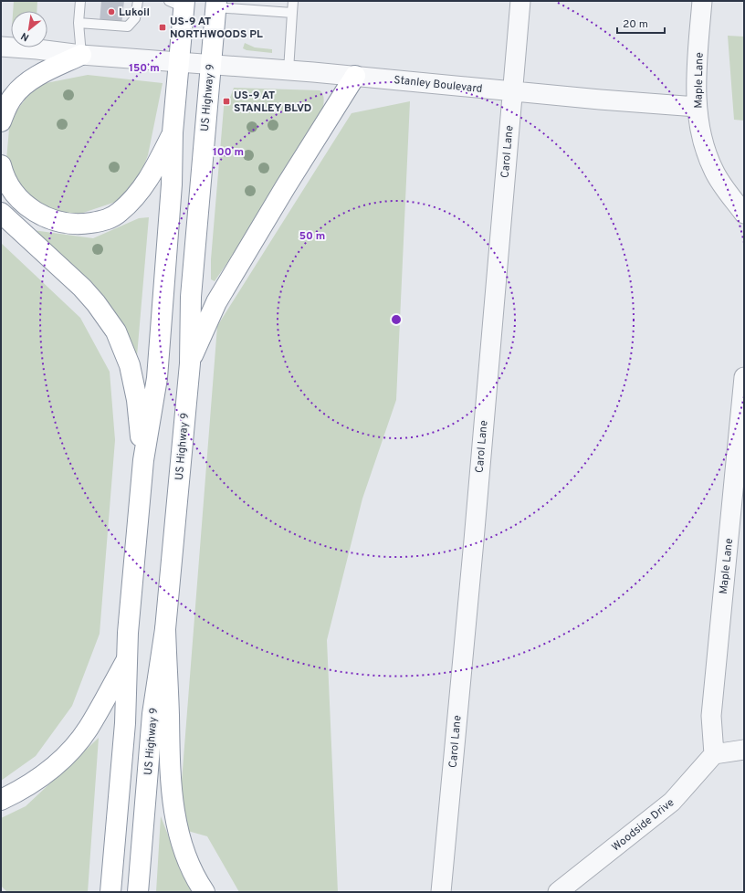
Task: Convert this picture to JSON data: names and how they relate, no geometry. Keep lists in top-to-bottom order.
{
  "streets": {
    "highway": ["US Highway 9"],
    "street": [
      "Maple Lane",
      "Stanley Boulevard",
      "Carol Lane",
      "Woodside Drive"
    ]
  },
  "crossings": [
    ["Maple Lane", "Stanley Boulevard"],
    ["Maple Lane", "Woodside Drive"],
    ["Stanley Boulevard", "US Highway 9"],
    ["Stanley Boulevard", "Carol Lane"]
  ],
  "places": {
    "other": ["Lukoil"],
    "transit": ["US-9 AT NORTHWOODS PL", "US-9 AT STANLEY BLVD"]
  },
  "scale_bar": "20 m",
  "north": "bottom left",
  "rings": ["150 m", "100 m", "50 m"]
}
